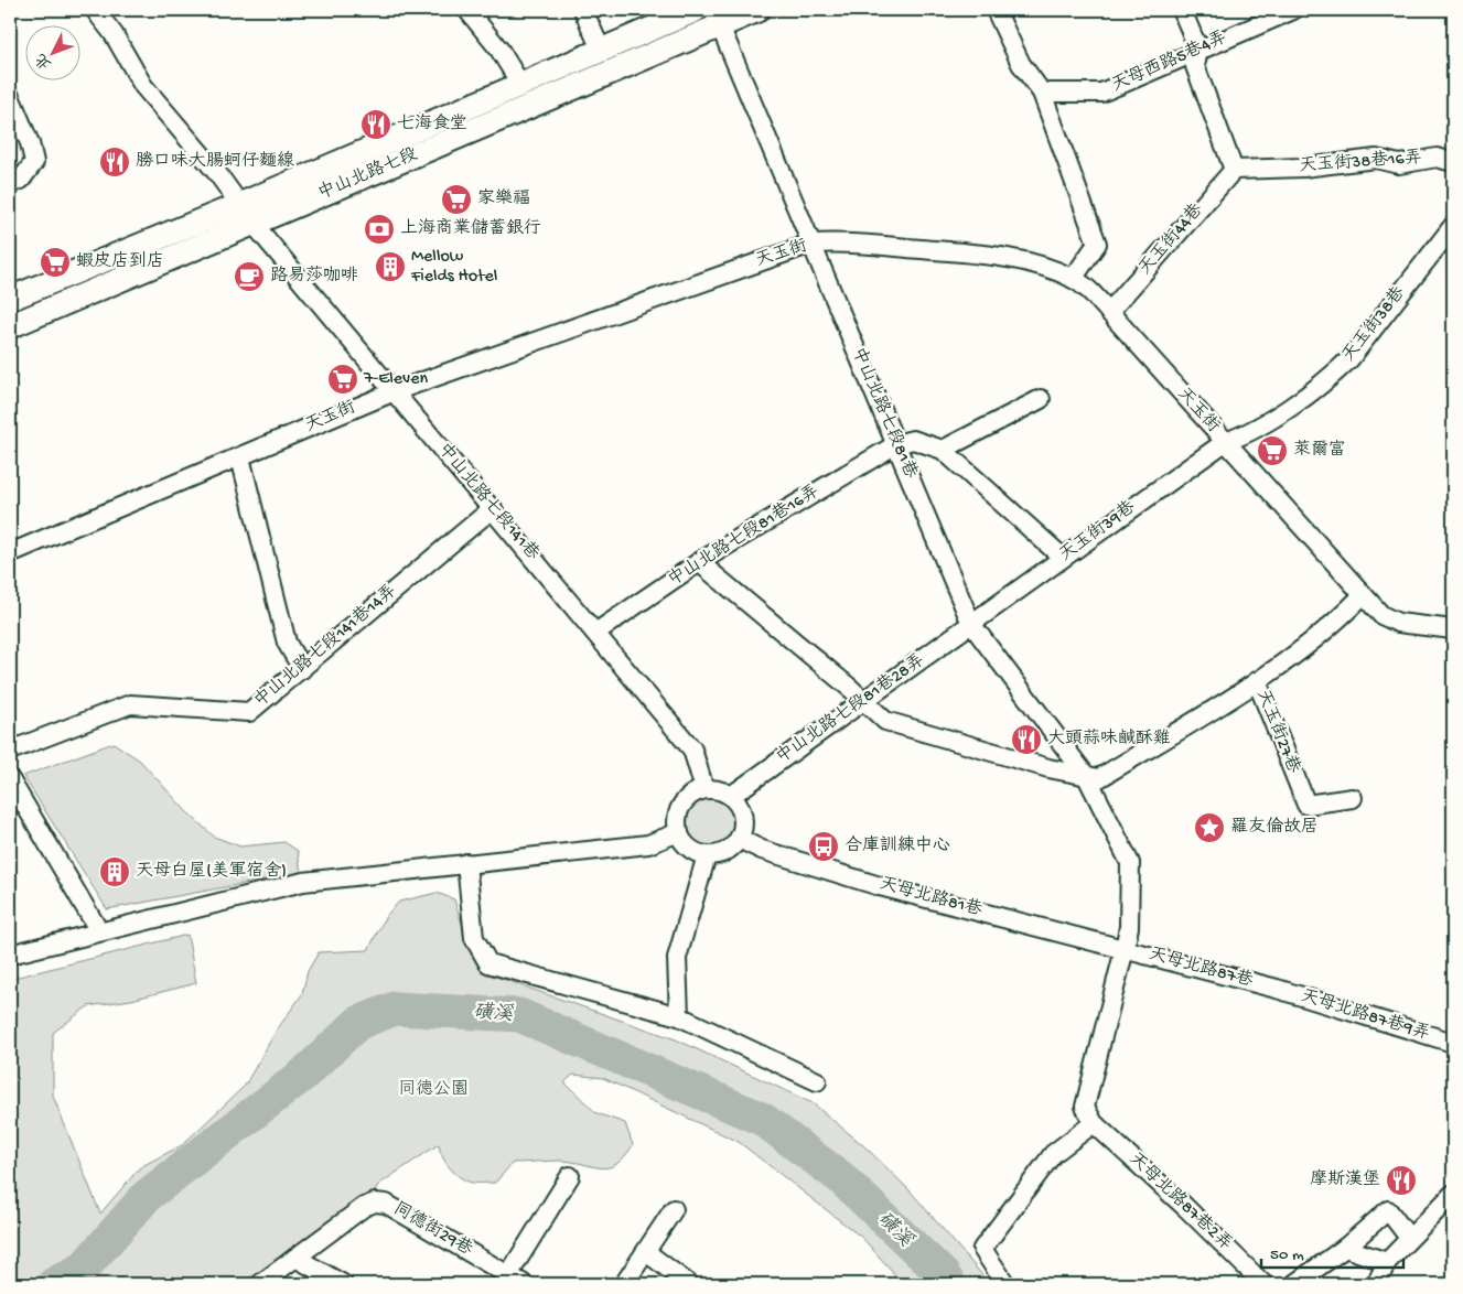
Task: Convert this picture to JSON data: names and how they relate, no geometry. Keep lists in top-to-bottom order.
{
  "streets": {
    "main road": ["中山北路七段"],
    "street": [
      "天母西路5巷4弄",
      "天玉街38巷16弄",
      "天玉街44巷",
      "天玉街",
      "天玉街38巷",
      "中山北路七段81巷",
      "中山北路七段141巷",
      "天玉街39巷",
      "中山北路七段81巷16弄",
      "中山北路七段141巷14弄",
      "中山北路七段81巷28弄",
      "天玉街27巷",
      "天母北路81巷",
      "天母北路87巷",
      "天母北路87巷9弄",
      "天母北路87巷2弄",
      "同德街29巷"
    ]
  },
  "crossings": [
    ["天玉街38巷16弄", "天玉街44巷"],
    ["中山北路七段", "中山北路七段81巷"],
    ["中山北路七段", "中山北路七段141巷"],
    ["天玉街44巷", "天玉街"],
    ["天玉街", "天玉街38巷"],
    ["天玉街", "中山北路七段81巷"],
    ["天玉街", "中山北路七段141巷"],
    ["天玉街", "天玉街39巷"],
    ["天玉街", "天玉街27巷"],
    ["天玉街38巷", "天玉街39巷"],
    ["中山北路七段81巷", "天玉街39巷"],
    ["中山北路七段81巷", "中山北路七段81巷16弄"],
    ["中山北路七段81巷", "中山北路七段81巷28弄"],
    ["中山北路七段81巷", "天母北路81巷"],
    ["中山北路七段81巷", "天母北路87巷"],
    ["中山北路七段81巷", "天母北路87巷2弄"],
    ["中山北路七段141巷", "中山北路七段81巷16弄"],
    ["中山北路七段141巷", "中山北路七段141巷14弄"],
    ["中山北路七段141巷", "中山北路七段81巷28弄"],
    ["中山北路七段141巷", "天母北路81巷"],
    ["天玉街39巷", "中山北路七段81巷28弄"],
    ["中山北路七段81巷28弄", "天母北路81巷"],
    ["天母北路81巷", "天母北路87巷"],
    ["天母北路87巷", "天母北路87巷9弄"]
  ],
  "water": ["磺溪"],
  "parks": ["同德公園"],
  "places": {
    "restaurant": [
      "七海食堂",
      "勝口味大腸蚵仔麵線",
      "大頭蒜味鹹酥雞",
      "摩斯漢堡"
    ],
    "supermarket": [
      "家樂福",
      "蝦皮店到店",
      "7-Eleven",
      "萊爾富"
    ],
    "bank": ["上海商業儲蓄銀行"],
    "building": ["Mellow Fields Hotel", "天母白屋(美軍宿舍)"],
    "cafe": ["路易莎咖啡"],
    "place": ["羅友倫故居"],
    "bus stop": ["合庫訓練中心"]
  },
  "scale_bar": "50 m",
  "north": "bottom left"
}
